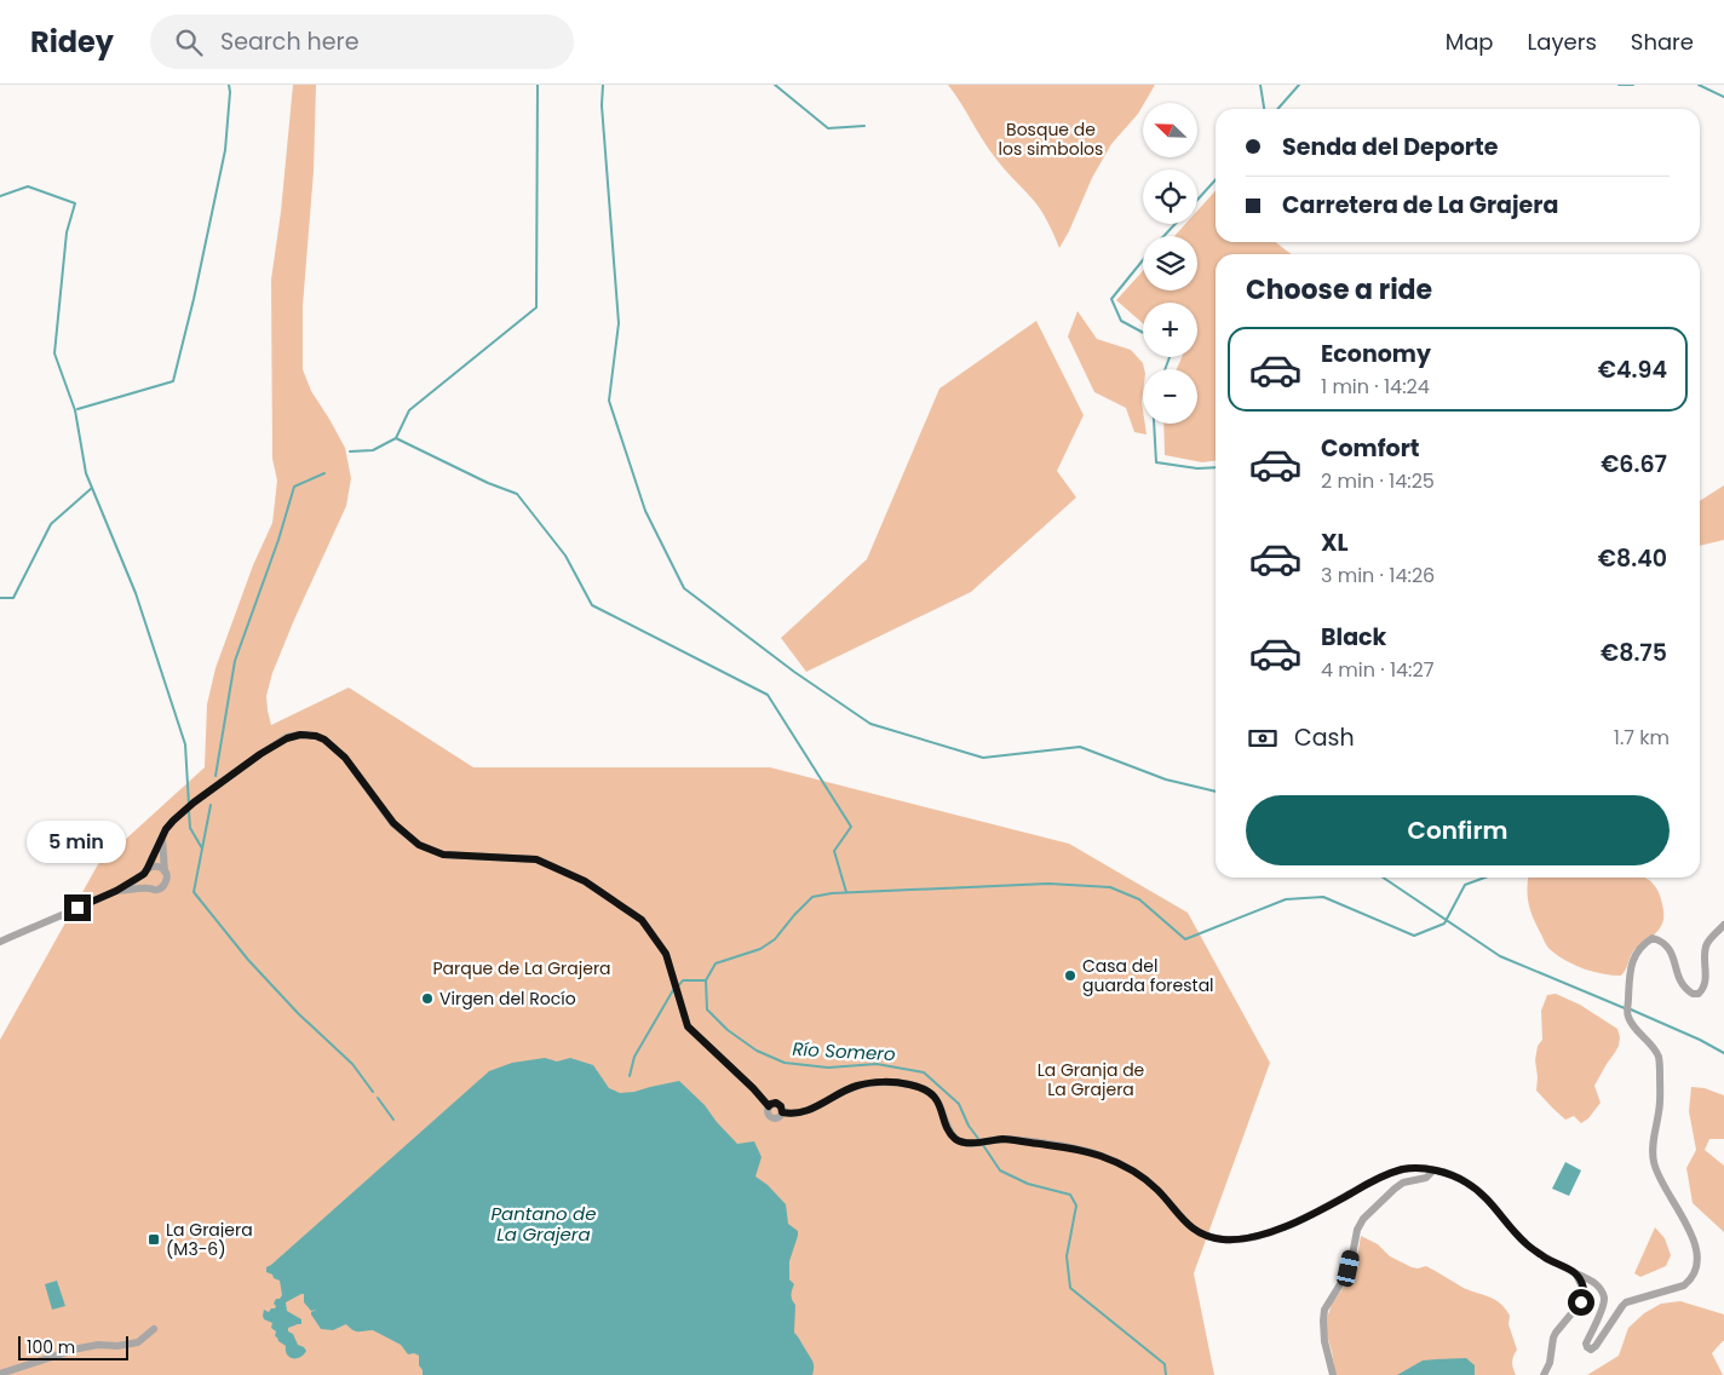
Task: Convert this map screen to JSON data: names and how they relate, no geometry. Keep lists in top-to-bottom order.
{
  "water": ["Río Somero", "Pantano de La Grajera"],
  "parks": ["Bosque de los simbolos", "Parque de La Grajera", "La Granja de La Grajera"],
  "places": {
    "other": ["Casa del guarda forestal", "Virgen del Rocío"],
    "transit": ["La Grajera (M3-6)"]
  },
  "scale_bar": "100 m",
  "north": "top left",
  "page": {
    "header": "Ridey",
    "search": "Search here",
    "nav": ["Map", "Layers", "Share"],
    "map_buttons": ["+", "−"],
    "banner": ["Senda del Deporte", "Carretera de La Grajera"],
    "heading": "Choose a ride",
    "list": [
      {
        "name": "Economy",
        "note": "1 min · 14:24",
        "value": "€4.94"
      },
      {
        "name": "Comfort",
        "note": "2 min · 14:25",
        "value": "€6.67"
      },
      {
        "name": "XL",
        "note": "3 min · 14:26",
        "value": "€8.40"
      },
      {
        "name": "Black",
        "note": "4 min · 14:27",
        "value": "€8.75"
      }
    ],
    "pay": ["Cash", "1.7 km"],
    "buttons": "Confirm",
    "bubble": "5 min",
    "scale": "100 m"
  }
}
